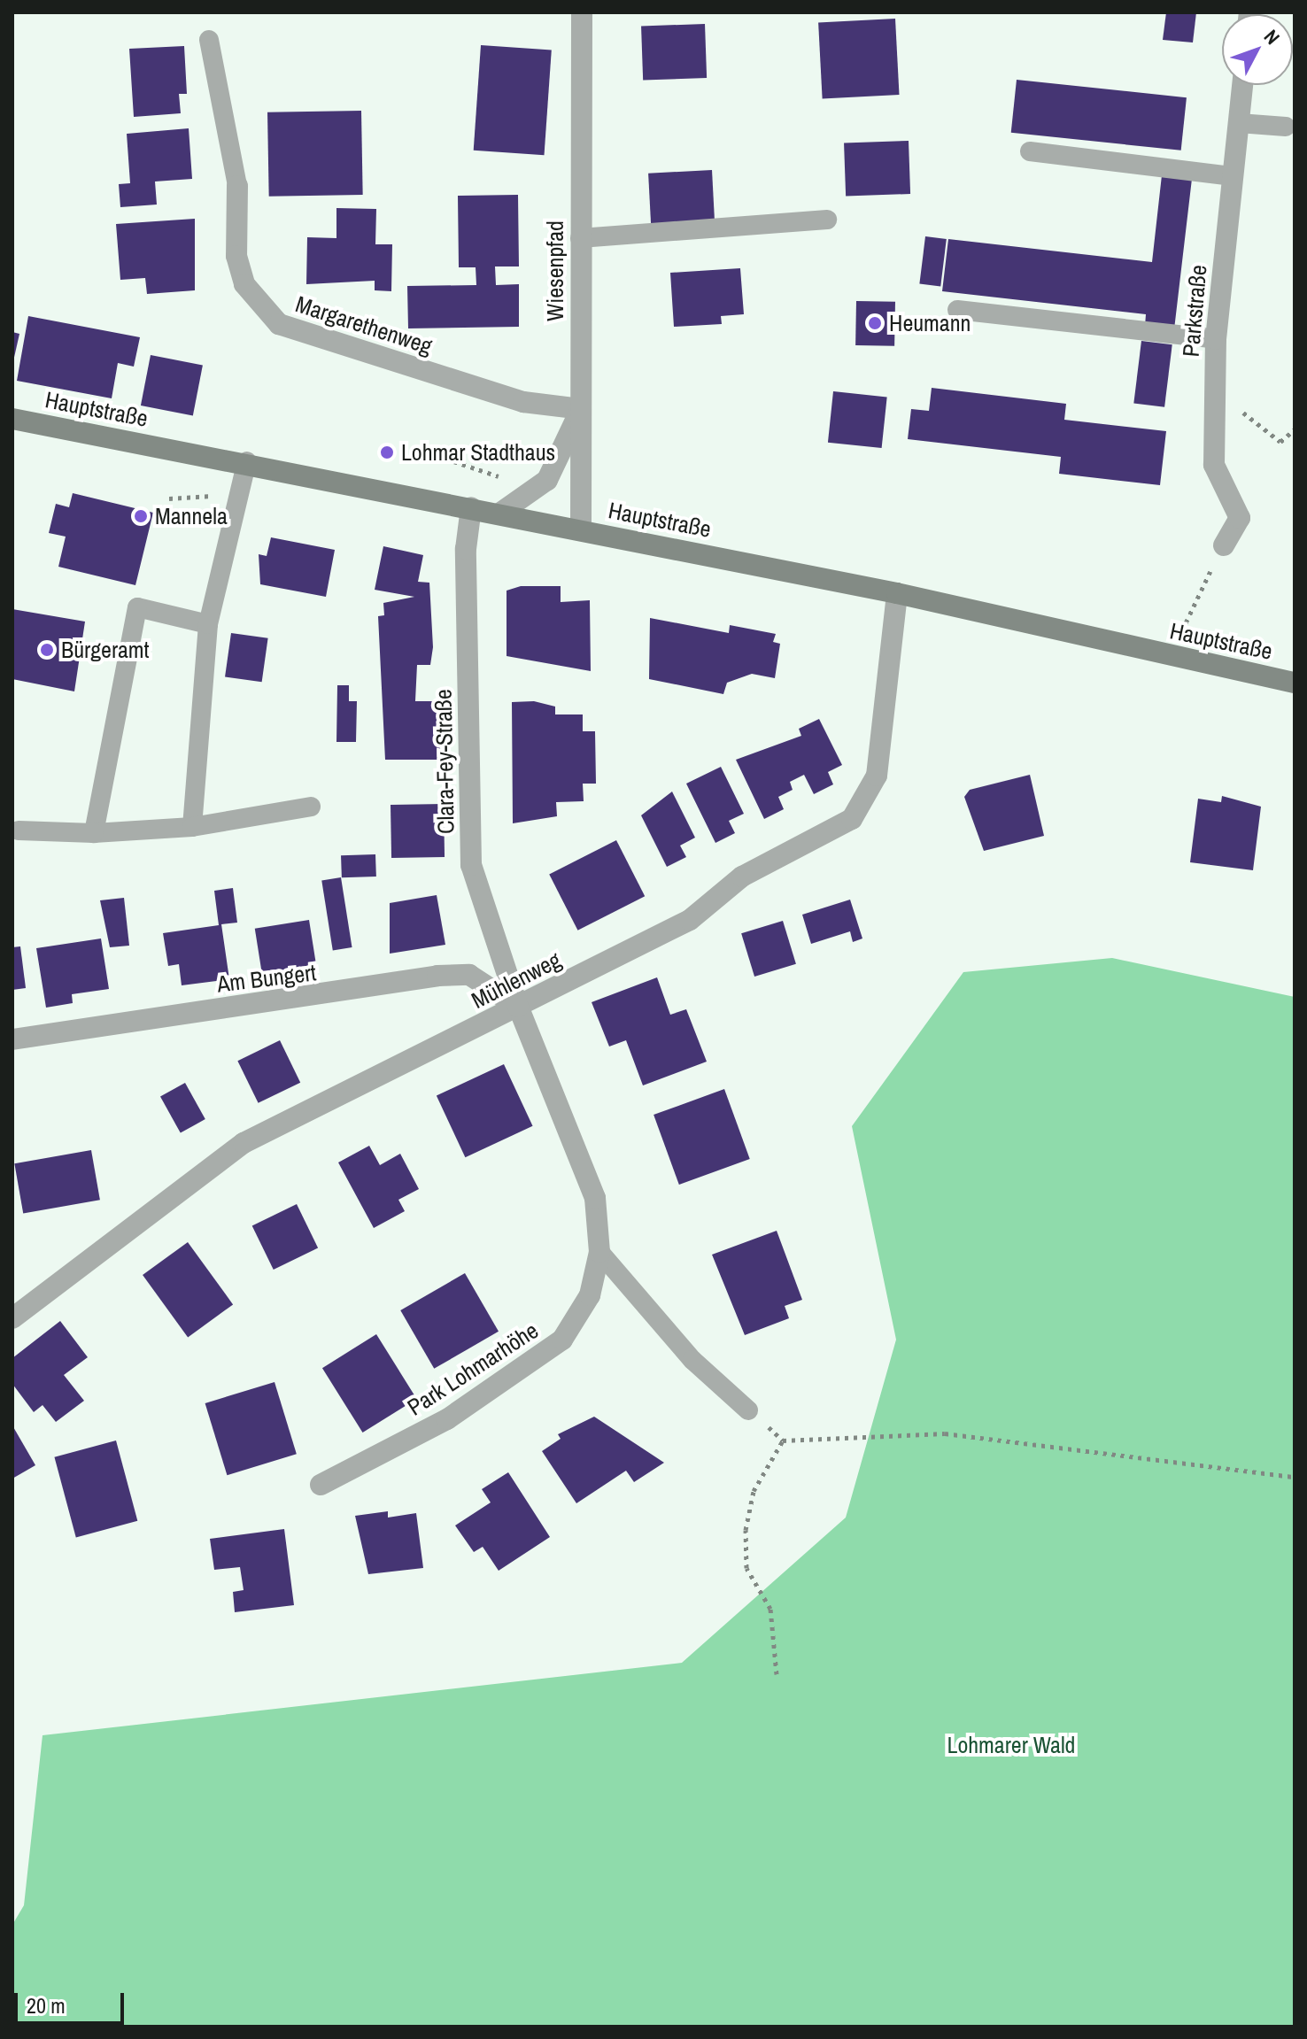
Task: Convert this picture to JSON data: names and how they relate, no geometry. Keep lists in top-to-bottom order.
{
  "streets": {
    "main road": ["Hauptstraße"],
    "street": [
      "Wiesenpfad",
      "Parkstraße",
      "Margarethenweg",
      "Clara-Fey-Straße",
      "Am Bungert",
      "Mühlenweg",
      "Park Lohmarhöhe"
    ]
  },
  "crossings": [
    ["Wiesenpfad", "Margarethenweg"],
    ["Wiesenpfad", "Hauptstraße"],
    ["Hauptstraße", "Clara-Fey-Straße"],
    ["Hauptstraße", "Mühlenweg"],
    ["Clara-Fey-Straße", "Am Bungert"],
    ["Clara-Fey-Straße", "Mühlenweg"],
    ["Clara-Fey-Straße", "Park Lohmarhöhe"],
    ["Am Bungert", "Mühlenweg"],
    ["Am Bungert", "Park Lohmarhöhe"],
    ["Mühlenweg", "Park Lohmarhöhe"]
  ],
  "parks": ["Lohmarer Wald"],
  "places": [
    "Heumann",
    "Lohmar Stadthaus",
    "Mannela",
    "Bürgeramt"
  ],
  "scale_bar": "20 m",
  "north": "top right"
}
